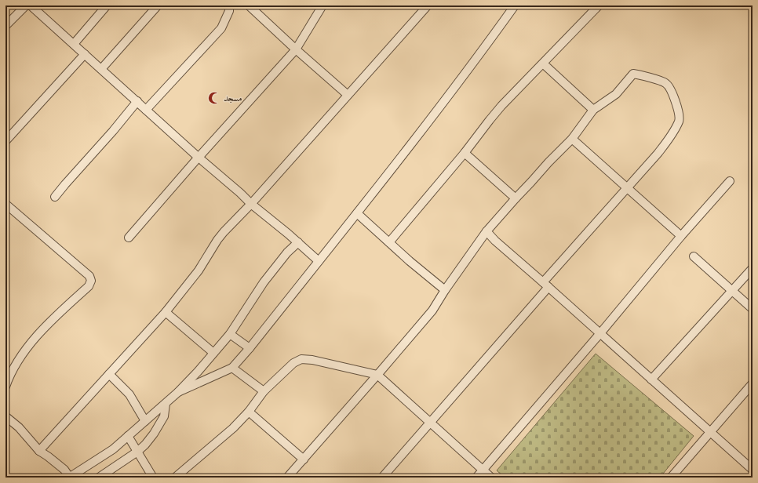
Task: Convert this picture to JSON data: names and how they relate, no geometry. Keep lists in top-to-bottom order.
{
  "places": {
    "mosque": ["مسجد"]
  }
}
